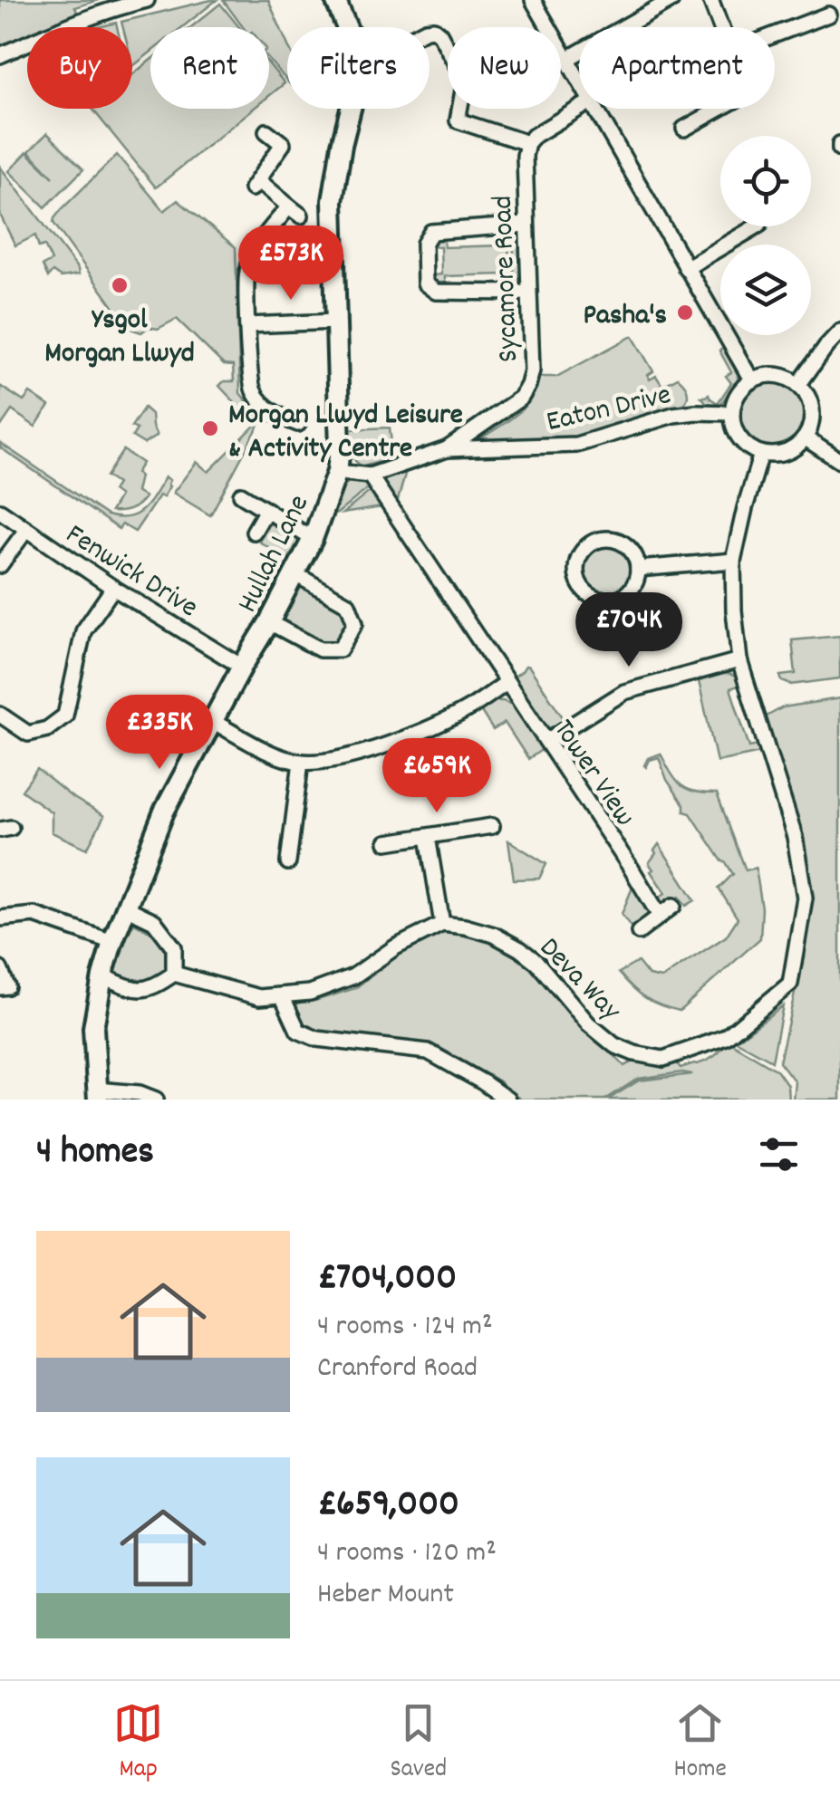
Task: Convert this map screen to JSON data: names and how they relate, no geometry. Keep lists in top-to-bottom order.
{
  "streets": {
    "street": [
      "Sycamore Road",
      "Eaton Drive",
      "Hullah Lane",
      "Fenwick Drive",
      "Tower View",
      "Deva Way"
    ]
  },
  "crossings": [
    ["Sycamore Road", "Eaton Drive"],
    ["Eaton Drive", "Hullah Lane"],
    ["Eaton Drive", "Tower View"],
    ["Eaton Drive", "Deva Way"],
    ["Hullah Lane", "Fenwick Drive"]
  ],
  "places": ["Ysgol Morgan Llwyd", "Pasha's", "Morgan Llwyd Leisure & Activity Centre"],
  "page": {
    "chip": [
      "Buy",
      "Rent",
      "Filters",
      "New",
      "Apartment"
    ],
    "price": [
      "£573K",
      "£704K",
      "£335K",
      "£659K"
    ],
    "heading": "4 homes",
    "list": [
      {
        "name": "£704,000",
        "note": "4 rooms · 124 m² · Cranford Road"
      },
      {
        "name": "£659,000",
        "note": "4 rooms · 120 m² · Heber Mount"
      }
    ],
    "tabs": ["Map", "Saved", "Home"]
  }
}
